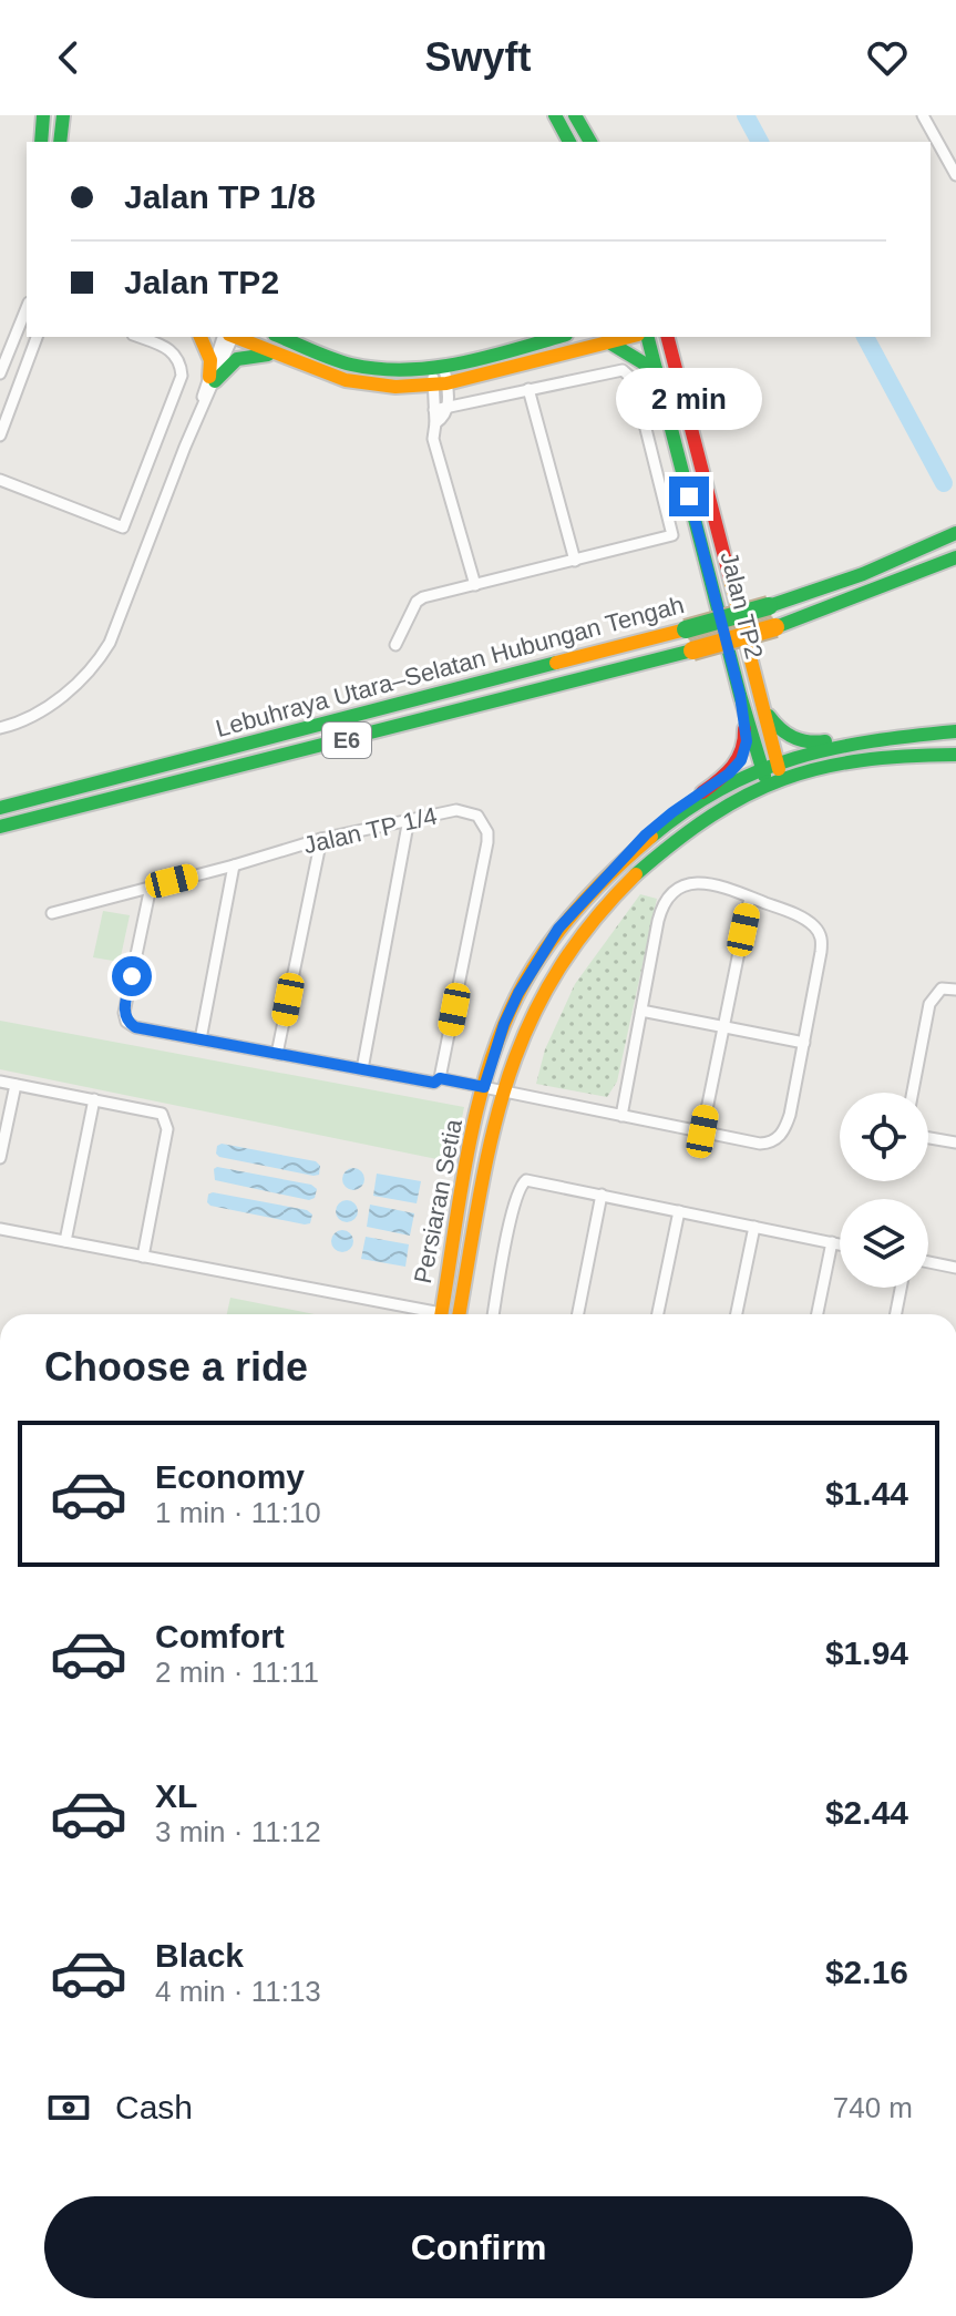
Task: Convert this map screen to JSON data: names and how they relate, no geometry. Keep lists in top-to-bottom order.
{
  "streets": {
    "main road": [
      "Jalan TP2",
      "Lebuhraya Utara–Selatan Hubungan Tengah",
      "E6",
      "Persiaran Setia"
    ],
    "street": ["Jalan TP 1/4"]
  },
  "crossings": [
    ["Jalan TP2", "Persiaran Setia"]
  ],
  "page": {
    "header": "Swyft",
    "banner": ["Jalan TP 1/8", "Jalan TP2"],
    "bubble": "2 min",
    "heading": "Choose a ride",
    "list": [
      {
        "name": "Economy",
        "note": "1 min · 11:10",
        "value": "$1.44"
      },
      {
        "name": "Comfort",
        "note": "2 min · 11:11",
        "value": "$1.94"
      },
      {
        "name": "XL",
        "note": "3 min · 11:12",
        "value": "$2.44"
      },
      {
        "name": "Black",
        "note": "4 min · 11:13",
        "value": "$2.16"
      }
    ],
    "pay": ["Cash", "740 m"],
    "buttons": "Confirm"
  }
}
